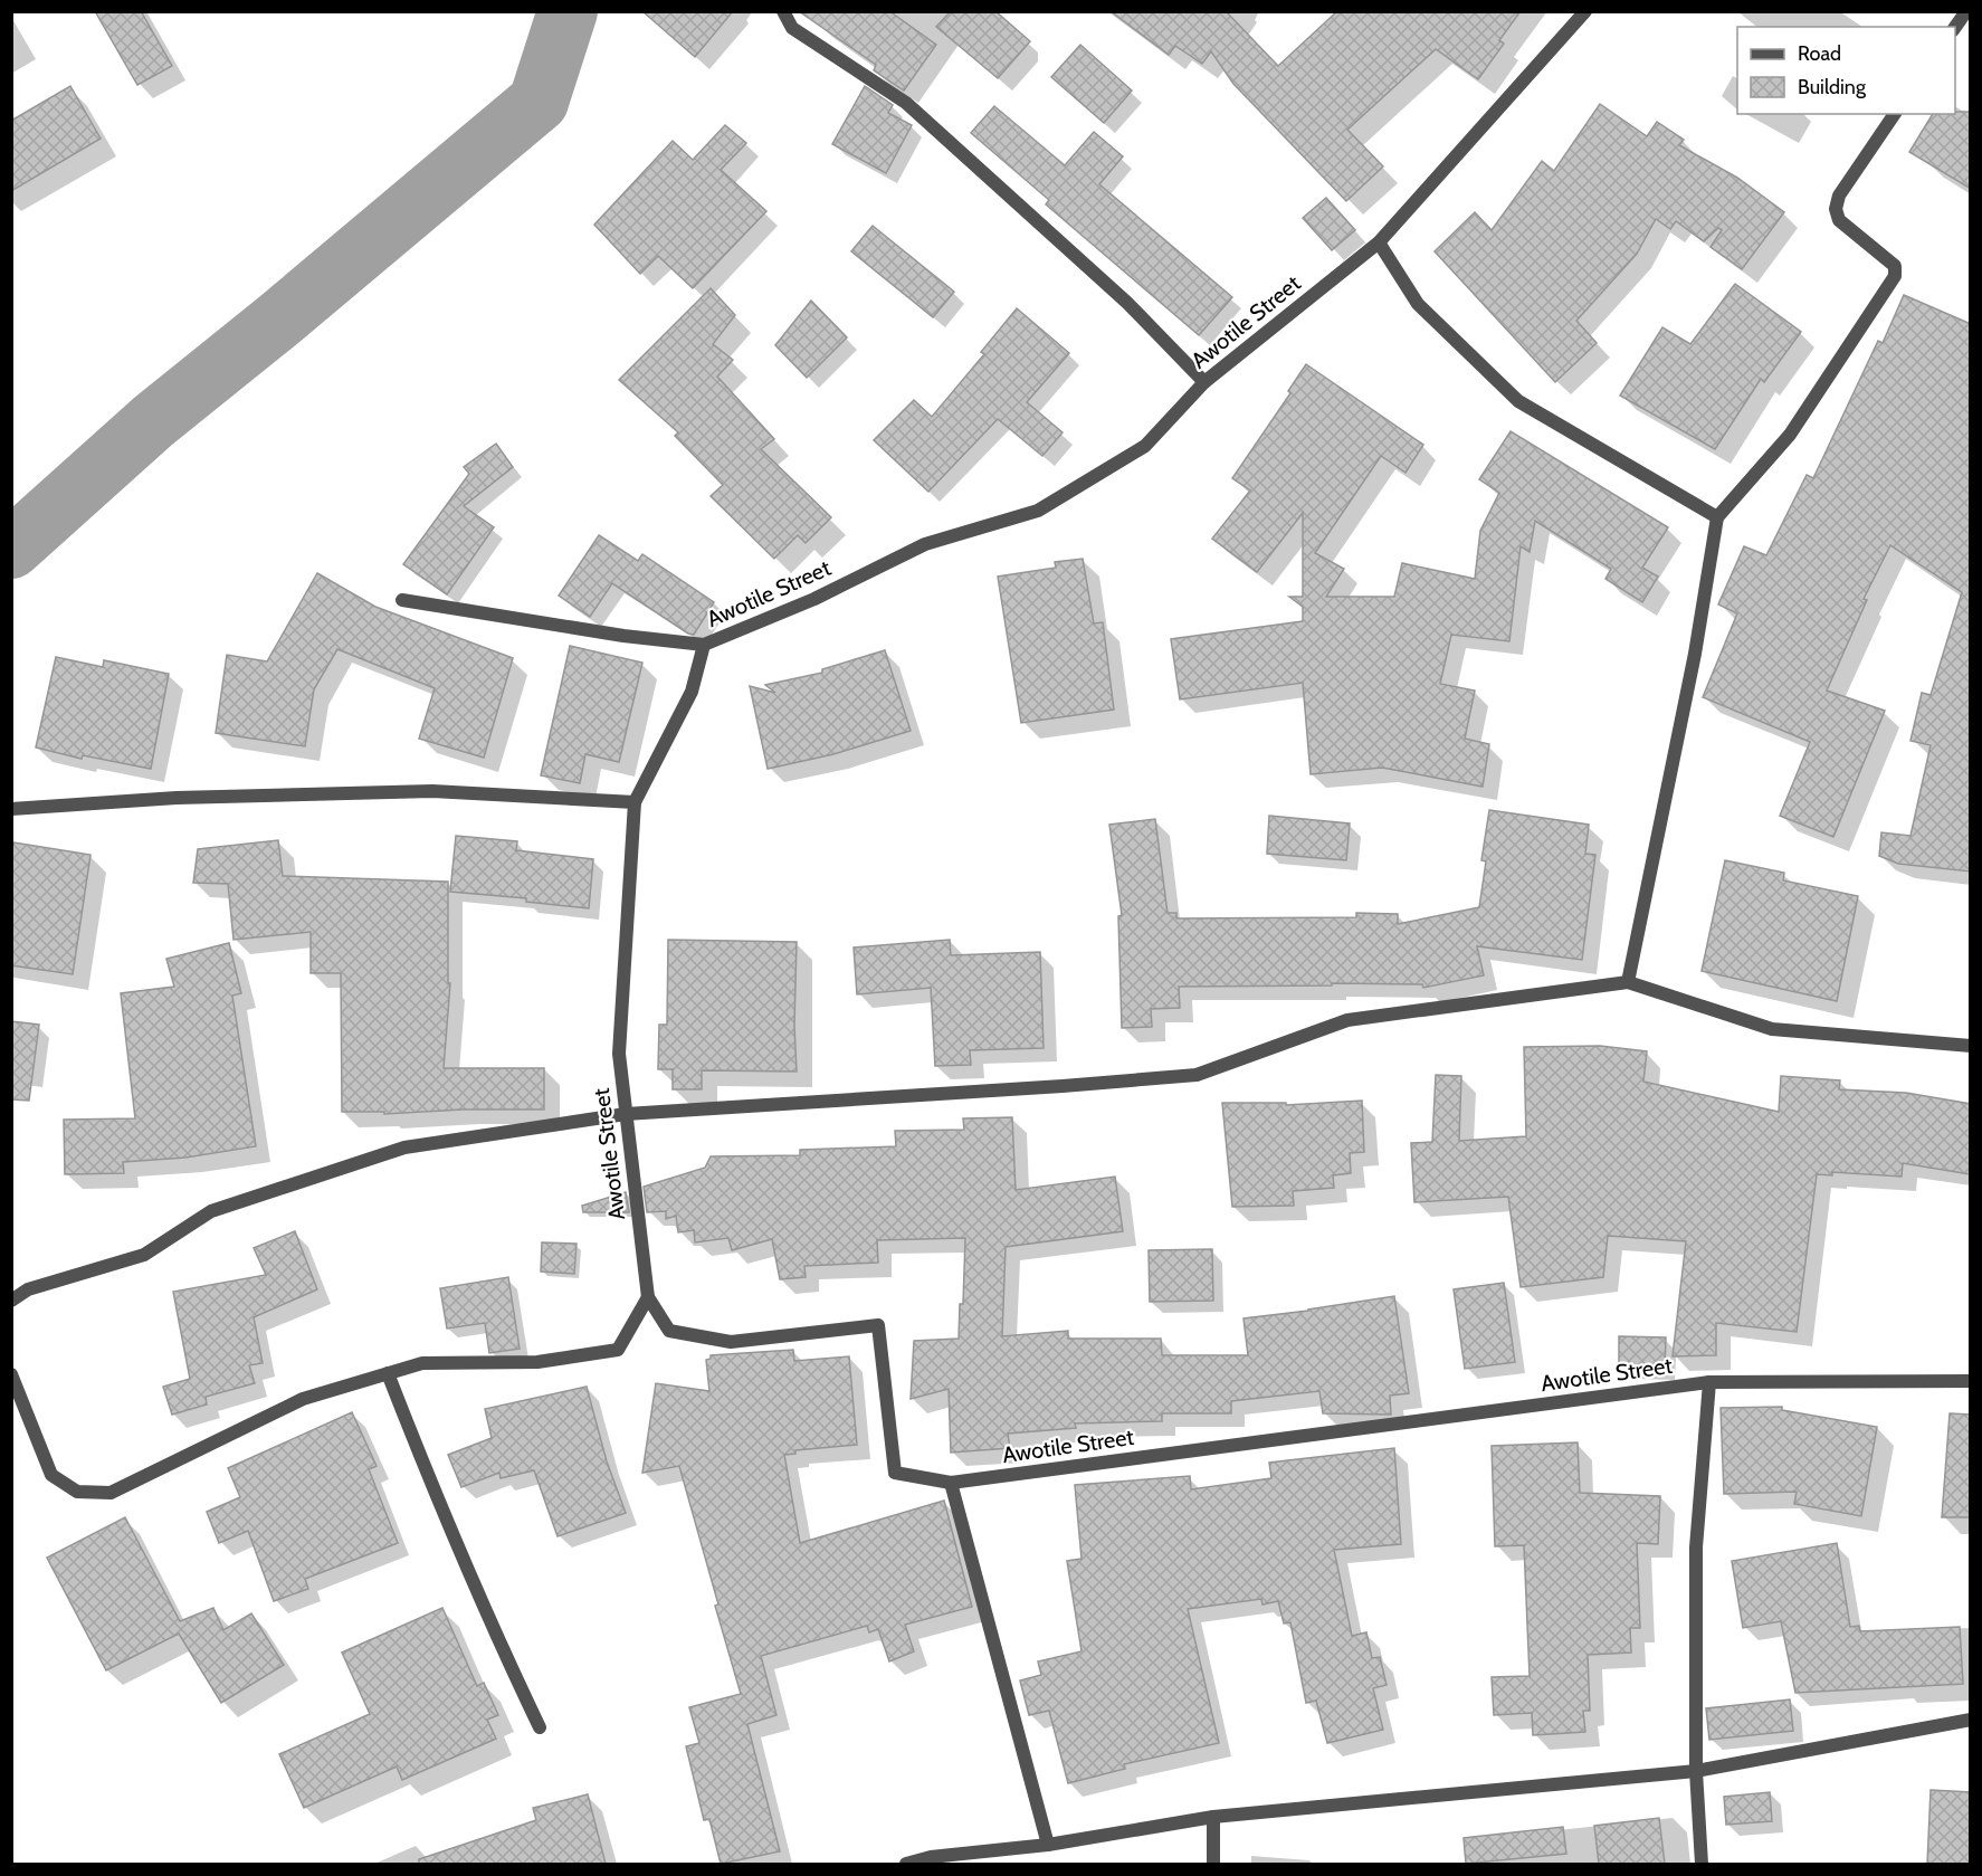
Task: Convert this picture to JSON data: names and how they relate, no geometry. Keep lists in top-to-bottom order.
{
  "streets": {
    "street": ["Awotile Street"]
  },
  "legend": ["Road", "Building"]
}
